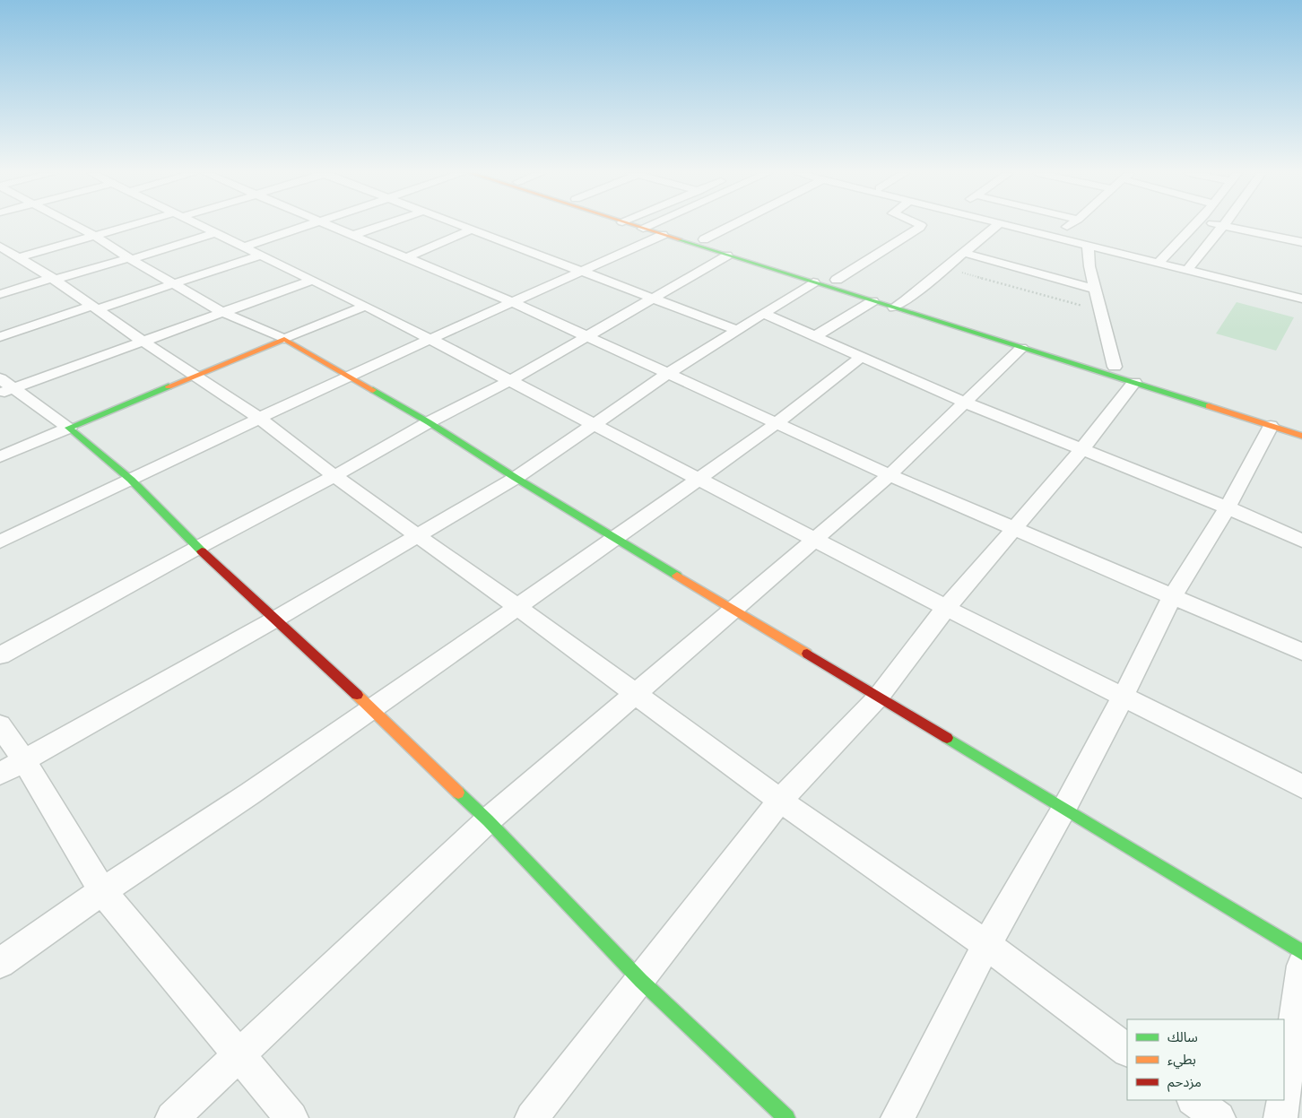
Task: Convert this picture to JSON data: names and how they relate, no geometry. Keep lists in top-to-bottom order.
{
  "legend": ["سالك", "بطيء", "مزدحم"]
}
